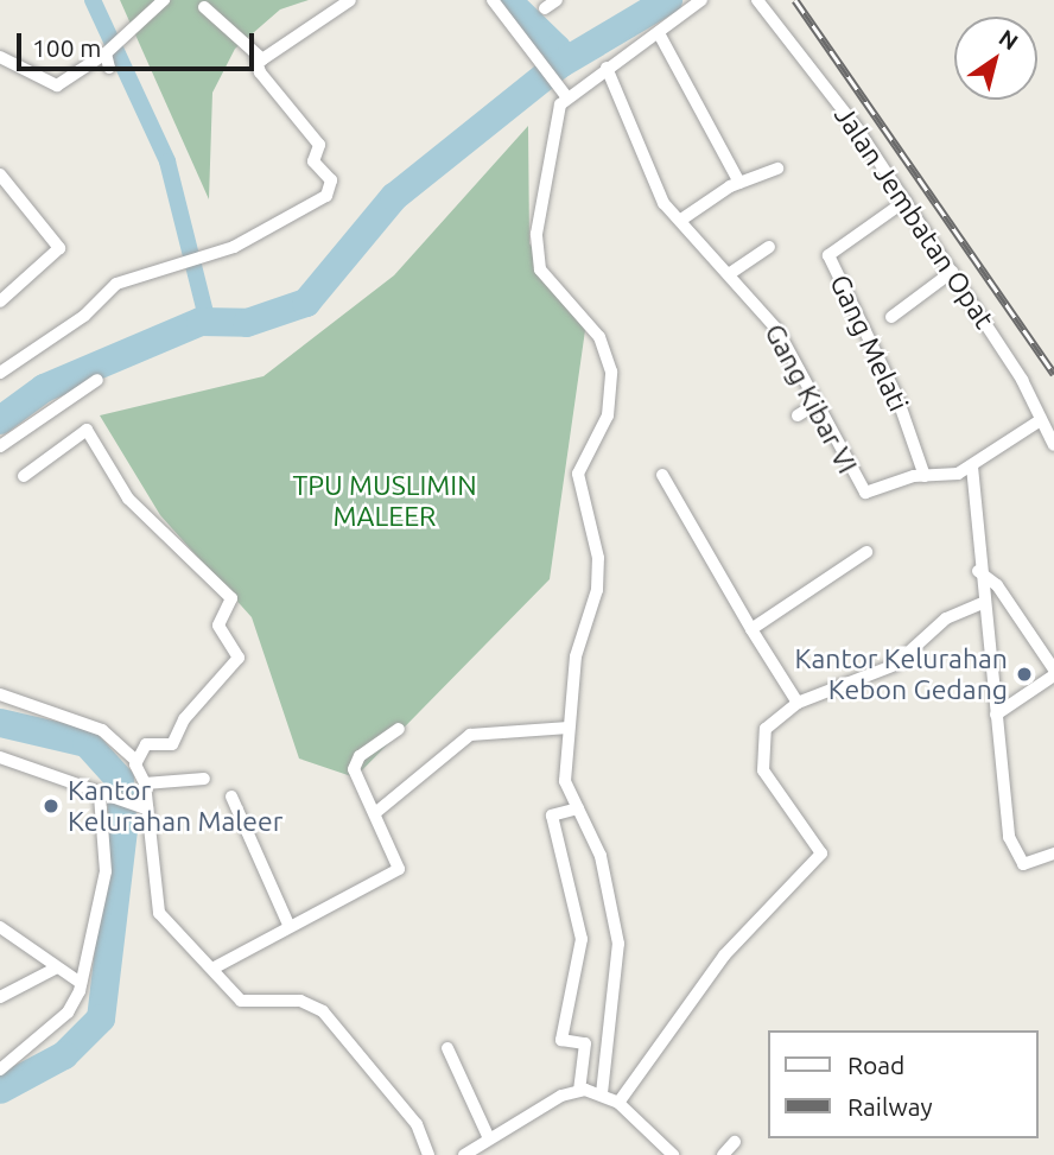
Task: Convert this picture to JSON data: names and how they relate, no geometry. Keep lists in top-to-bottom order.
{
  "streets": {
    "street": ["Jalan Jembatan Opat", "Gang Melati", "Gang Kibar VI"]
  },
  "crossings": [
    ["Jalan Jembatan Opat", "Gang Melati"],
    ["Gang Melati", "Gang Kibar VI"]
  ],
  "parks": ["TPU MUSLIMIN MALEER"],
  "places": ["Kantor Kelurahan Kebon Gedang", "Kantor Kelurahan Maleer"],
  "legend": ["Road", "Railway"],
  "scale_bar": "100 m",
  "north": "top right"
}
